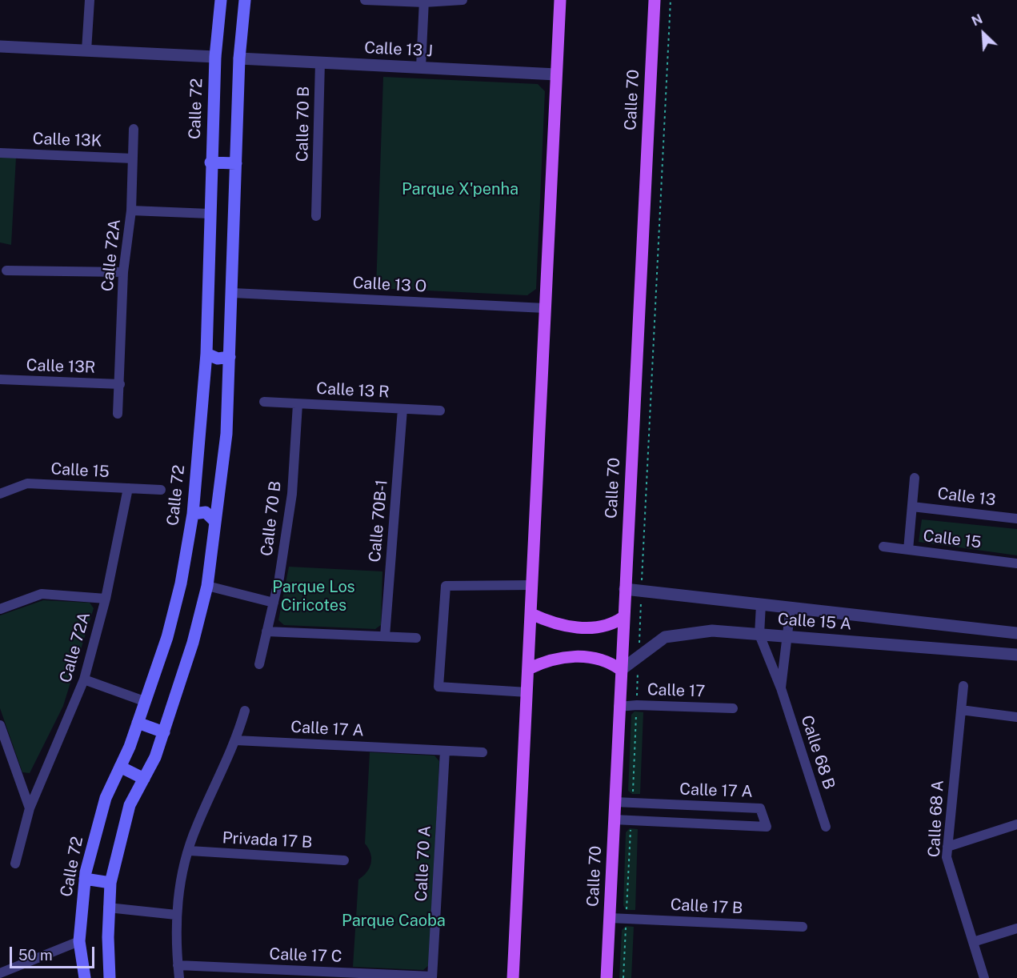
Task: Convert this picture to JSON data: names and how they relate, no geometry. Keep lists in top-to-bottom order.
{
  "streets": {
    "main road": ["Calle 70", "Calle 72"],
    "street": [
      "Calle 13 J",
      "Calle 70 B",
      "Calle 13K",
      "Calle 72A",
      "Calle 13 O",
      "Calle 13R",
      "Calle 13 R",
      "Calle 15",
      "Calle 13",
      "Calle 70B-1",
      "Calle 15 A",
      "Calle 17",
      "Calle 17 A",
      "Calle 68 B",
      "Calle 68 A",
      "Privada 17 B",
      "Calle 70 A",
      "Calle 17 B",
      "Calle 17 C"
    ]
  },
  "crossings": [
    ["Calle 13 J", "Calle 70 B"],
    ["Calle 70", "Calle 15 A"],
    ["Calle 70", "Calle 17"],
    ["Calle 70", "Calle 17 A"],
    ["Calle 70", "Calle 17 B"],
    ["Calle 70 B", "Calle 13 R"],
    ["Calle 13K", "Calle 72A"],
    ["Calle 72A", "Calle 13R"],
    ["Calle 72A", "Calle 15"],
    ["Calle 13 R", "Calle 70B-1"],
    ["Calle 15 A", "Calle 68 B"],
    ["Calle 17 A", "Calle 70 A"],
    ["Calle 70 A", "Calle 17 C"]
  ],
  "parks": ["Parque X'penha", "Parque Los Ciricotes", "Parque Caoba"],
  "scale_bar": "50 m",
  "north": "top left"
}
